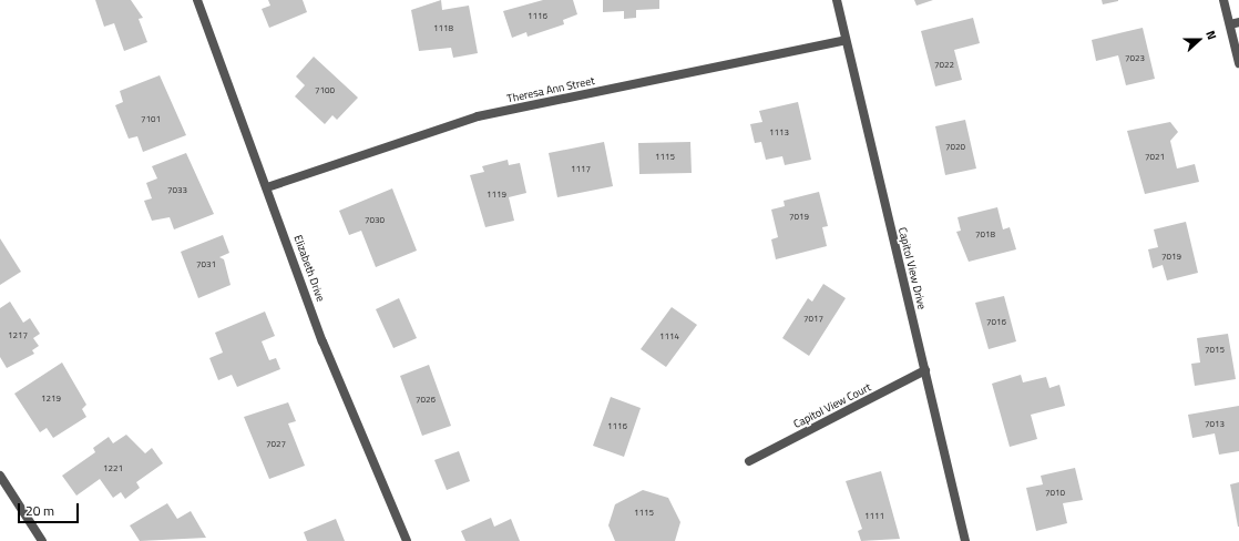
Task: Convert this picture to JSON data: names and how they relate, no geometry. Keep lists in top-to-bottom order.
{
  "streets": {
    "street": [
      "Theresa Ann Street",
      "Elizabeth Drive",
      "Capitol View Drive",
      "Capitol View Court"
    ]
  },
  "crossings": [
    ["Theresa Ann Street", "Elizabeth Drive"],
    ["Theresa Ann Street", "Capitol View Drive"],
    ["Capitol View Drive", "Capitol View Court"]
  ],
  "house_numbers": [
    "1116",
    "1118",
    "7023",
    "7022",
    "7100",
    "7101",
    "1113",
    "7020",
    "1115",
    "7021",
    "1117",
    "7033",
    "1119",
    "7019",
    "7030",
    "7018",
    "7019",
    "7031",
    "7017",
    "7016",
    "1217",
    "1114",
    "7015",
    "1219",
    "7026",
    "7013",
    "1116",
    "7027",
    "1221",
    "7010",
    "1115",
    "1111"
  ],
  "scale_bar": "20 m",
  "north": "right"
}
